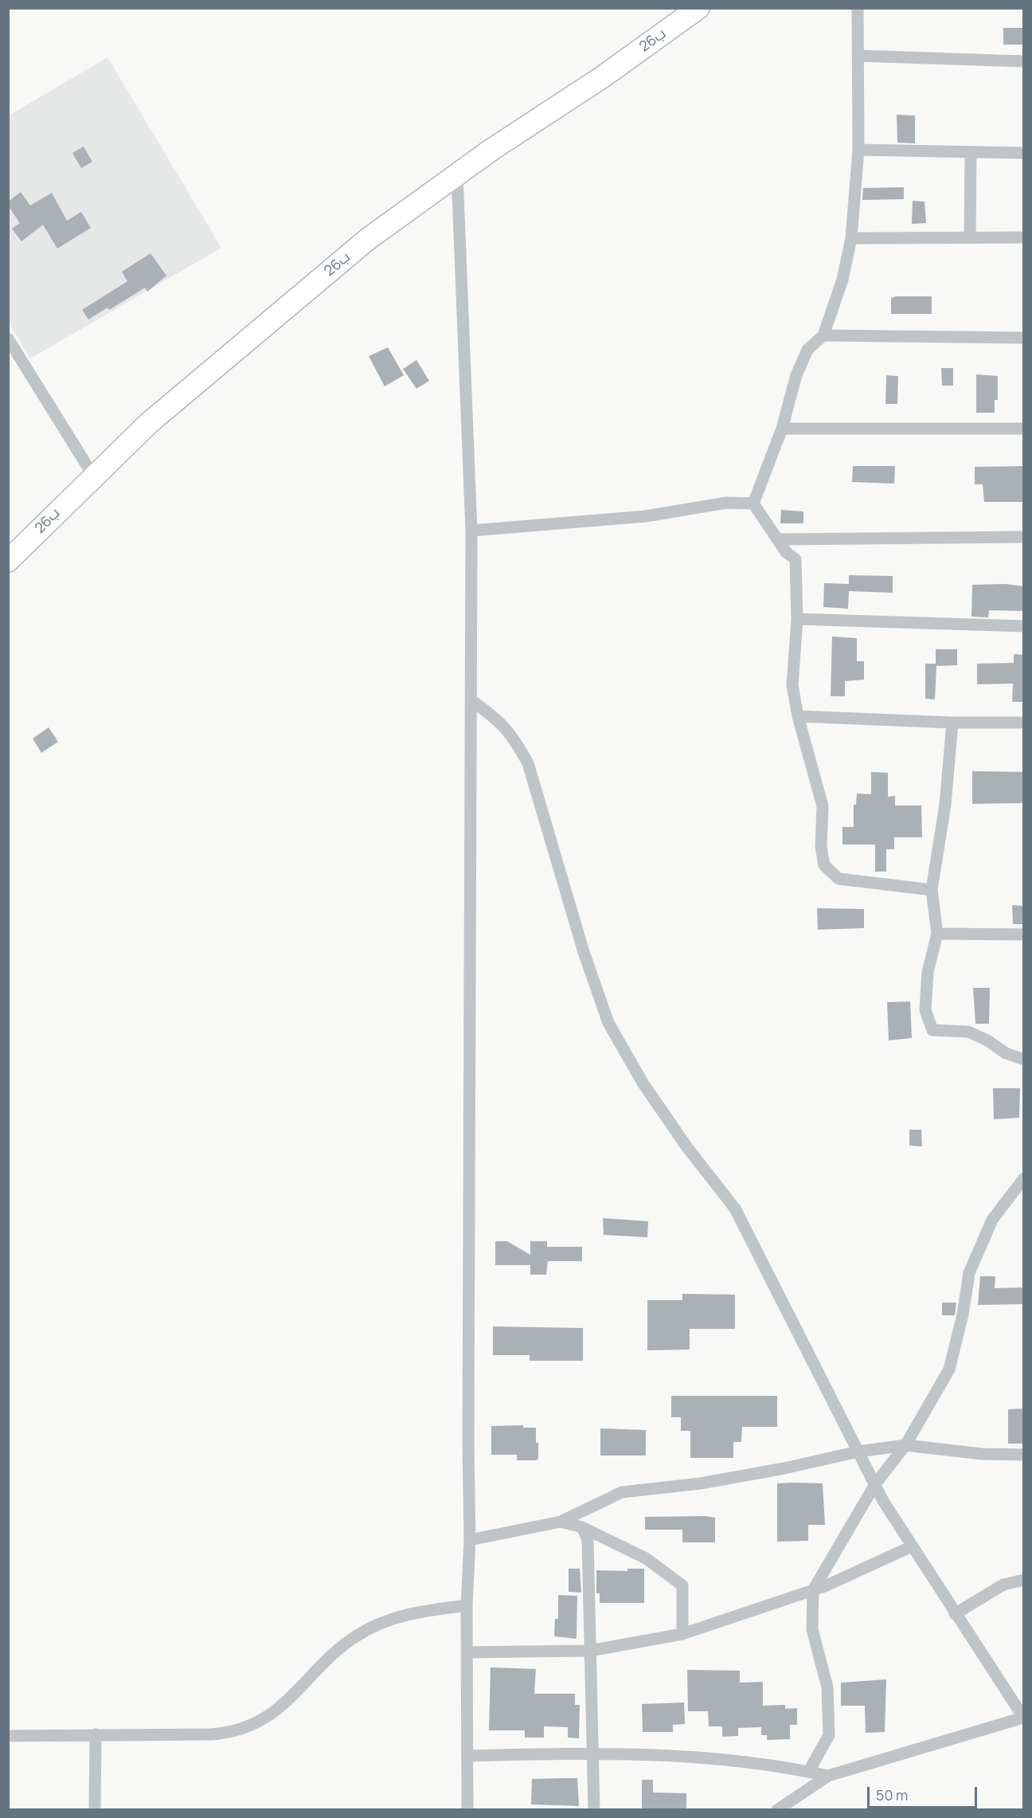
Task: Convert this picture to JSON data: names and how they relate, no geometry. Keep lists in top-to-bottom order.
{
  "streets": {
    "highway": ["26ب"]
  },
  "scale_bar": "50 m"
}
